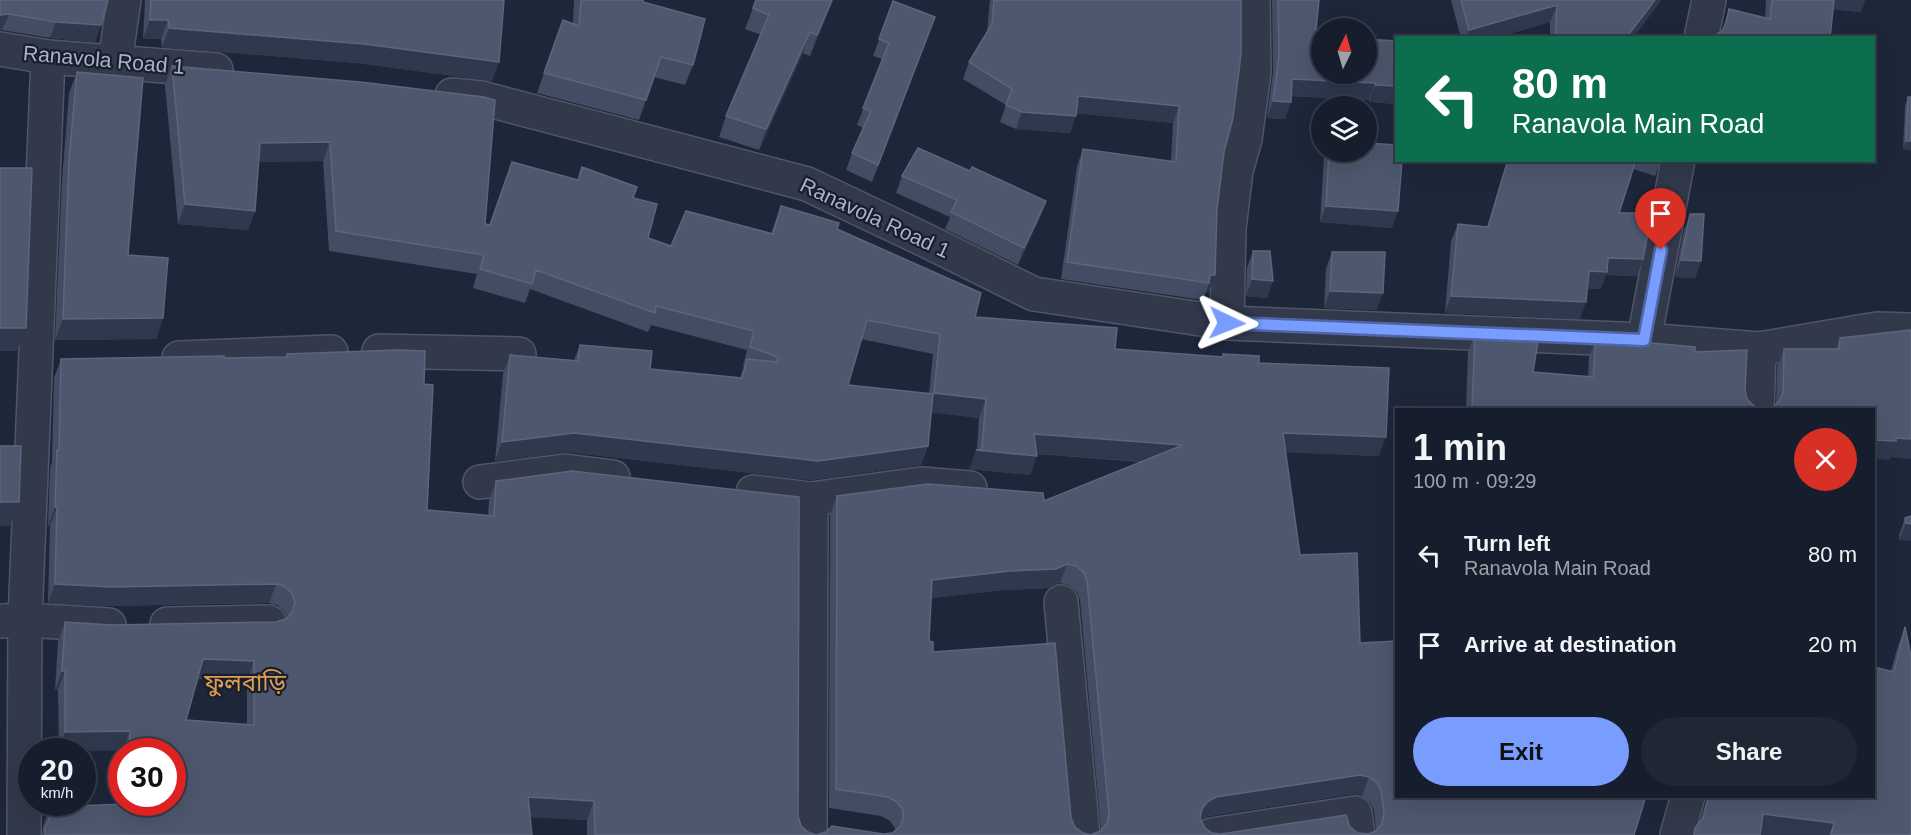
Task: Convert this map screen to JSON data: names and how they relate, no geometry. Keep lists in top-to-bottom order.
{
  "streets": {
    "street": ["Ranavola Road 1"]
  },
  "districts": ["ফুলবাড়ি"],
  "north": "top",
  "page": {
    "turn": ["80 m", "Ranavola Main Road"],
    "heading": ["1 min", "100 m · 09:29"],
    "list": [
      {
        "name": "Turn left",
        "note": "Ranavola Main Road",
        "value": "80 m"
      },
      {
        "name": "Arrive at destination",
        "value": "20 m"
      }
    ],
    "buttons": ["Exit", "Share"],
    "speed": "20 km/h",
    "limit": "30"
  }
}
